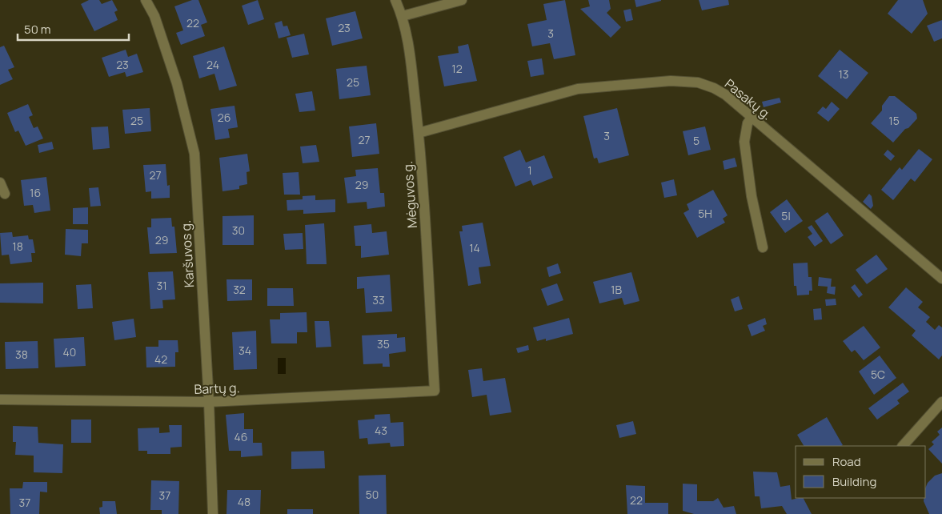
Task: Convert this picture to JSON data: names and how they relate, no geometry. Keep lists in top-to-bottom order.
{
  "streets": {
    "street": [
      "Pasakų g.",
      "Mėguvos g.",
      "Karšuvos g.",
      "Bartų g."
    ]
  },
  "crossings": [
    ["Pasakų g.", "Mėguvos g."],
    ["Mėguvos g.", "Bartų g."],
    ["Karšuvos g.", "Bartų g."]
  ],
  "house_numbers": [
    "22",
    "23",
    "3",
    "23",
    "24",
    "12",
    "13",
    "25",
    "26",
    "25",
    "15",
    "3",
    "27",
    "5",
    "1",
    "27",
    "29",
    "16",
    "5H",
    "5I",
    "30",
    "29",
    "18",
    "14",
    "31",
    "32",
    "1B",
    "33",
    "35",
    "34",
    "40",
    "38",
    "42",
    "5C",
    "43",
    "46",
    "50",
    "37",
    "22",
    "48",
    "37"
  ],
  "legend": ["Road", "Building"],
  "scale_bar": "50 m"
}
